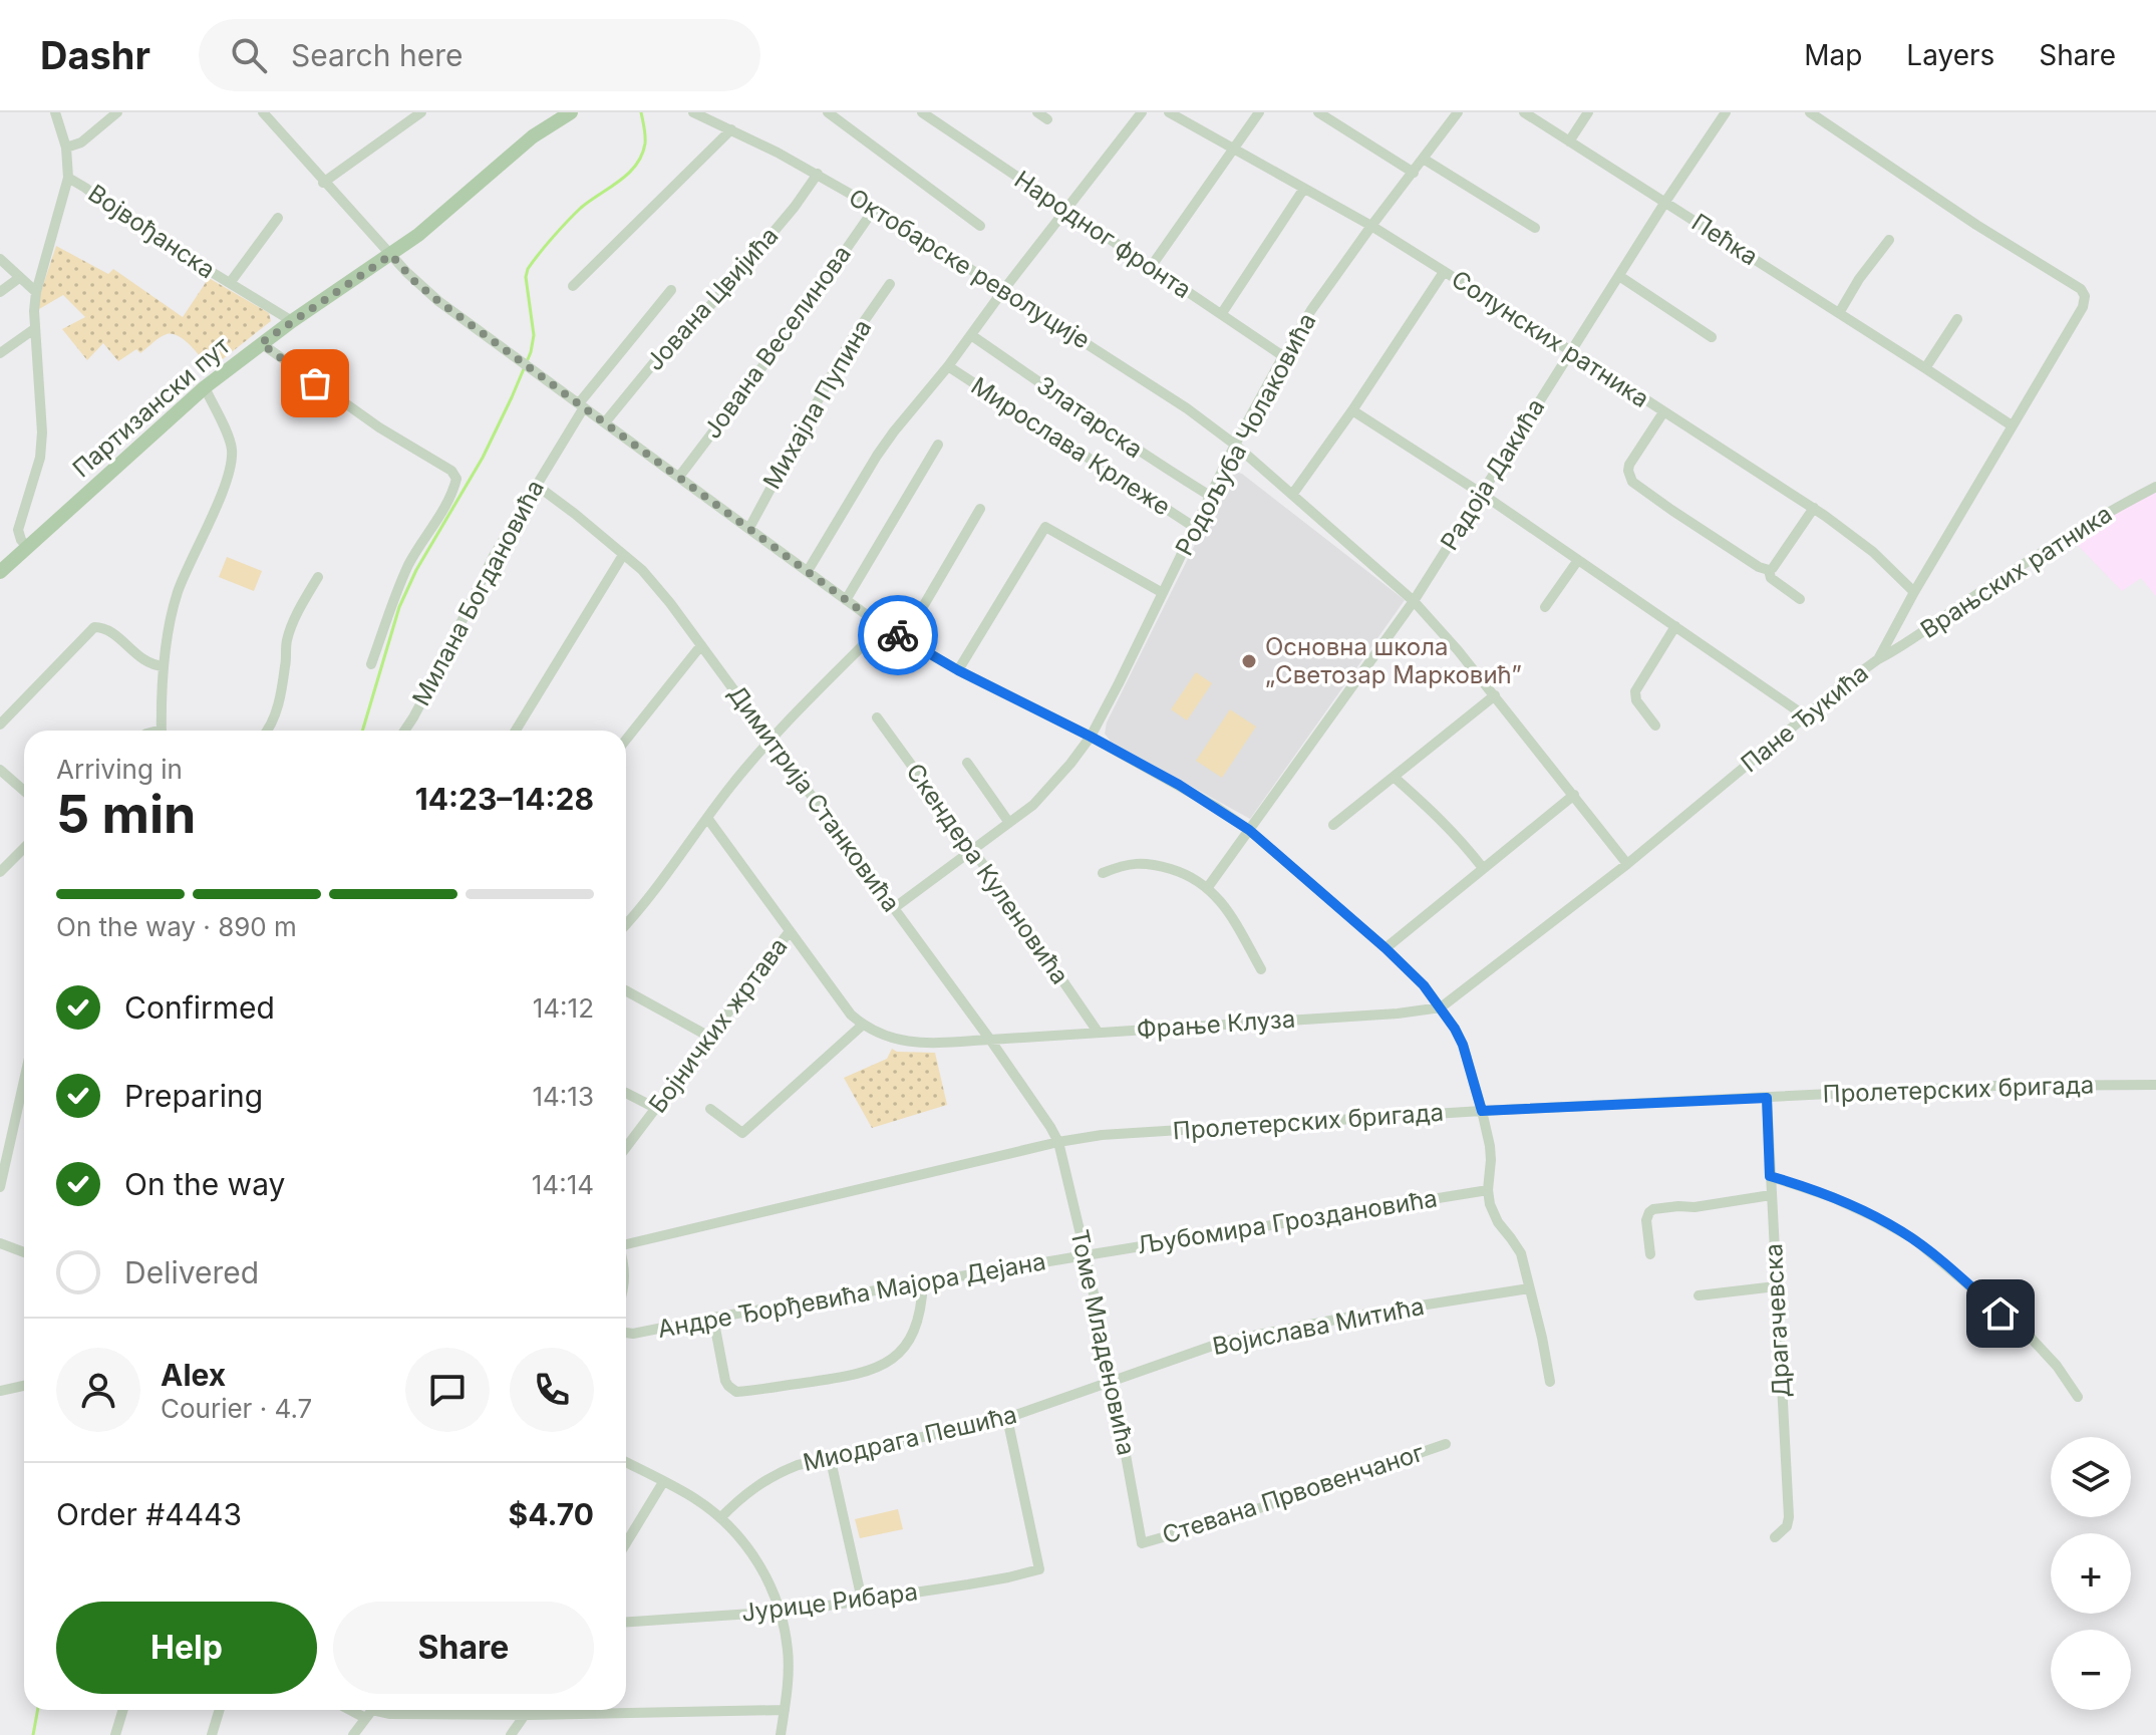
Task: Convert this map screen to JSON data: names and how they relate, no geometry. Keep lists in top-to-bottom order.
{
  "streets": {
    "main road": ["Партизански пут"],
    "street": [
      "Војвођанска",
      "Народног фронта",
      "Пећка",
      "Октобарске револуције",
      "Јована Цвијића",
      "Солунских ратника",
      "Јована Веселинова",
      "Михајла Пупина",
      "Златарска",
      "Родољуба Чолаковића",
      "Мирослава Крлеже",
      "Радоја Дакића",
      "Врањских ратника",
      "Милана Богдановића",
      "Пане Ђукића",
      "Димитрија Станковића",
      "Скендера Куленовића",
      "Фрање Клуза",
      "Бојничких жртава",
      "Пролетерских бригада",
      "Љубомира Гроздановића",
      "Андре Ђорђевића Мајора Дејана",
      "Драгачевска",
      "Војислава Митића",
      "Томе Младеновића",
      "Миодрага Пешића",
      "Стевана Првовенчаног",
      "Јурице Рибара"
    ]
  },
  "crossings": [
    ["Војвођанска", "Партизански пут"],
    ["Народног фронта", "Родољуба Чолаковића"],
    ["Пећка", "Радоја Дакића"],
    ["Пећка", "Пане Ђукића"],
    ["Октобарске револуције", "Јована Цвијића"],
    ["Октобарске револуције", "Јована Веселинова"],
    ["Октобарске револуције", "Родољуба Чолаковића"],
    ["Октобарске револуције", "Радоја Дакића"],
    ["Јована Цвијића", "Милана Богдановића"],
    ["Солунских ратника", "Родољуба Чолаковића"],
    ["Солунских ратника", "Радоја Дакића"],
    ["Солунских ратника", "Пане Ђукића"],
    ["Златарска", "Родољуба Чолаковића"],
    ["Родољуба Чолаковића", "Мирослава Крлеже"],
    ["Родољуба Чолаковића", "Димитрија Станковића"],
    ["Родољуба Чолаковића", "Скендера Куленовића"],
    ["Врањских ратника", "Пане Ђукића"],
    ["Милана Богдановића", "Димитрија Станковића"],
    ["Пане Ђукића", "Фрање Клуза"],
    ["Димитрија Станковића", "Фрање Клуза"],
    ["Димитрија Станковића", "Пролетерских бригада"],
    ["Димитрија Станковића", "Томе Младеновића"],
    ["Скендера Куленовића", "Фрање Клуза"],
    ["Пролетерских бригада", "Драгачевска"],
    ["Пролетерских бригада", "Томе Младеновића"],
    ["Љубомира Гроздановића", "Андре Ђорђевића Мајора Дејана"],
    ["Љубомира Гроздановића", "Томе Младеновића"],
    ["Андре Ђорђевића Мајора Дејана", "Томе Младеновића"],
    ["Војислава Митића", "Томе Младеновића"],
    ["Војислава Митића", "Миодрага Пешића"],
    ["Томе Младеновића", "Миодрага Пешића"],
    ["Томе Младеновића", "Стевана Првовенчаног"],
    ["Миодрага Пешића", "Јурице Рибара"]
  ],
  "places": ["Основна школа „Светозар Марковић”"],
  "page": {
    "header": "Dashr",
    "search": "Search here",
    "nav": ["Map", "Layers", "Share"],
    "heading": ["5 min", "Arriving in", "14:23–14:28"],
    "panel": [
      "Alex",
      "Courier · 4.7",
      "Order #4443",
      "$4.70"
    ],
    "bar": "On the way · 890 m",
    "list": [
      ["Confirmed", "14:12"],
      ["Preparing", "14:13"],
      ["On the way", "14:14"],
      "Delivered"
    ],
    "map_buttons": ["+", "−"],
    "buttons": ["Help", "Share"]
  }
}
